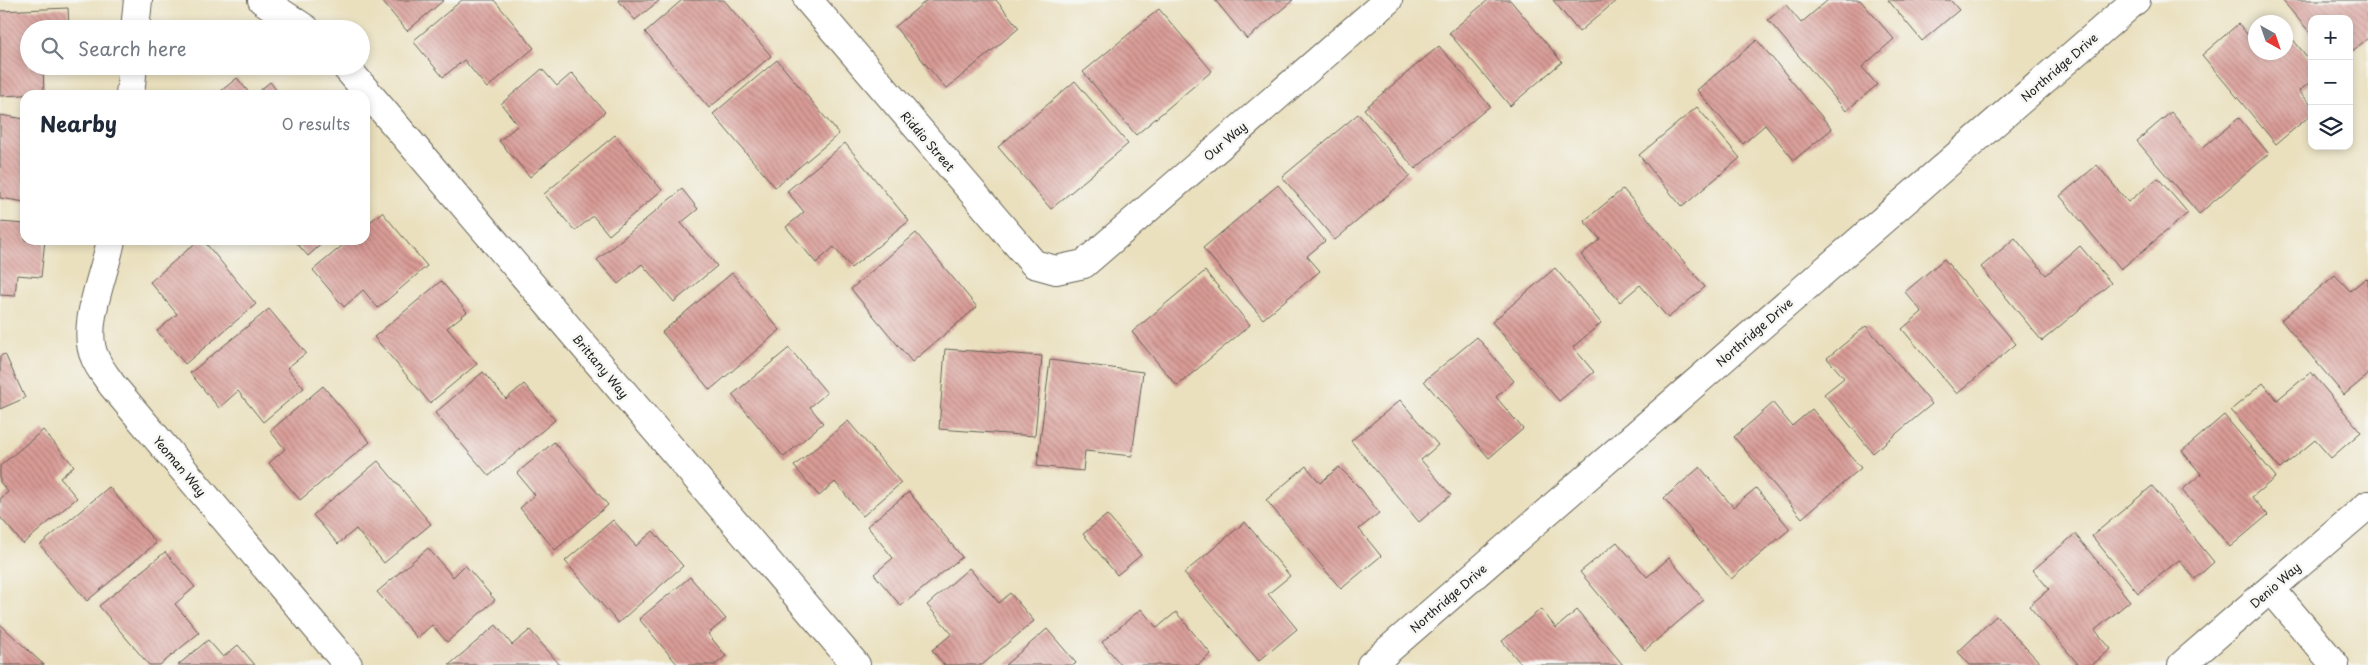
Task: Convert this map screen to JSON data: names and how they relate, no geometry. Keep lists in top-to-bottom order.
{
  "streets": {
    "street": [
      "Northridge Drive",
      "Riddio Street",
      "Our Way",
      "Brittany Way",
      "Yeoman Way",
      "Denio Way"
    ]
  },
  "crossings": [
    ["Riddio Street", "Our Way"]
  ],
  "north": "bottom right",
  "page": {
    "map_buttons": ["+", "−"],
    "search": "Search here",
    "heading": ["Nearby", "0 results"]
  }
}
